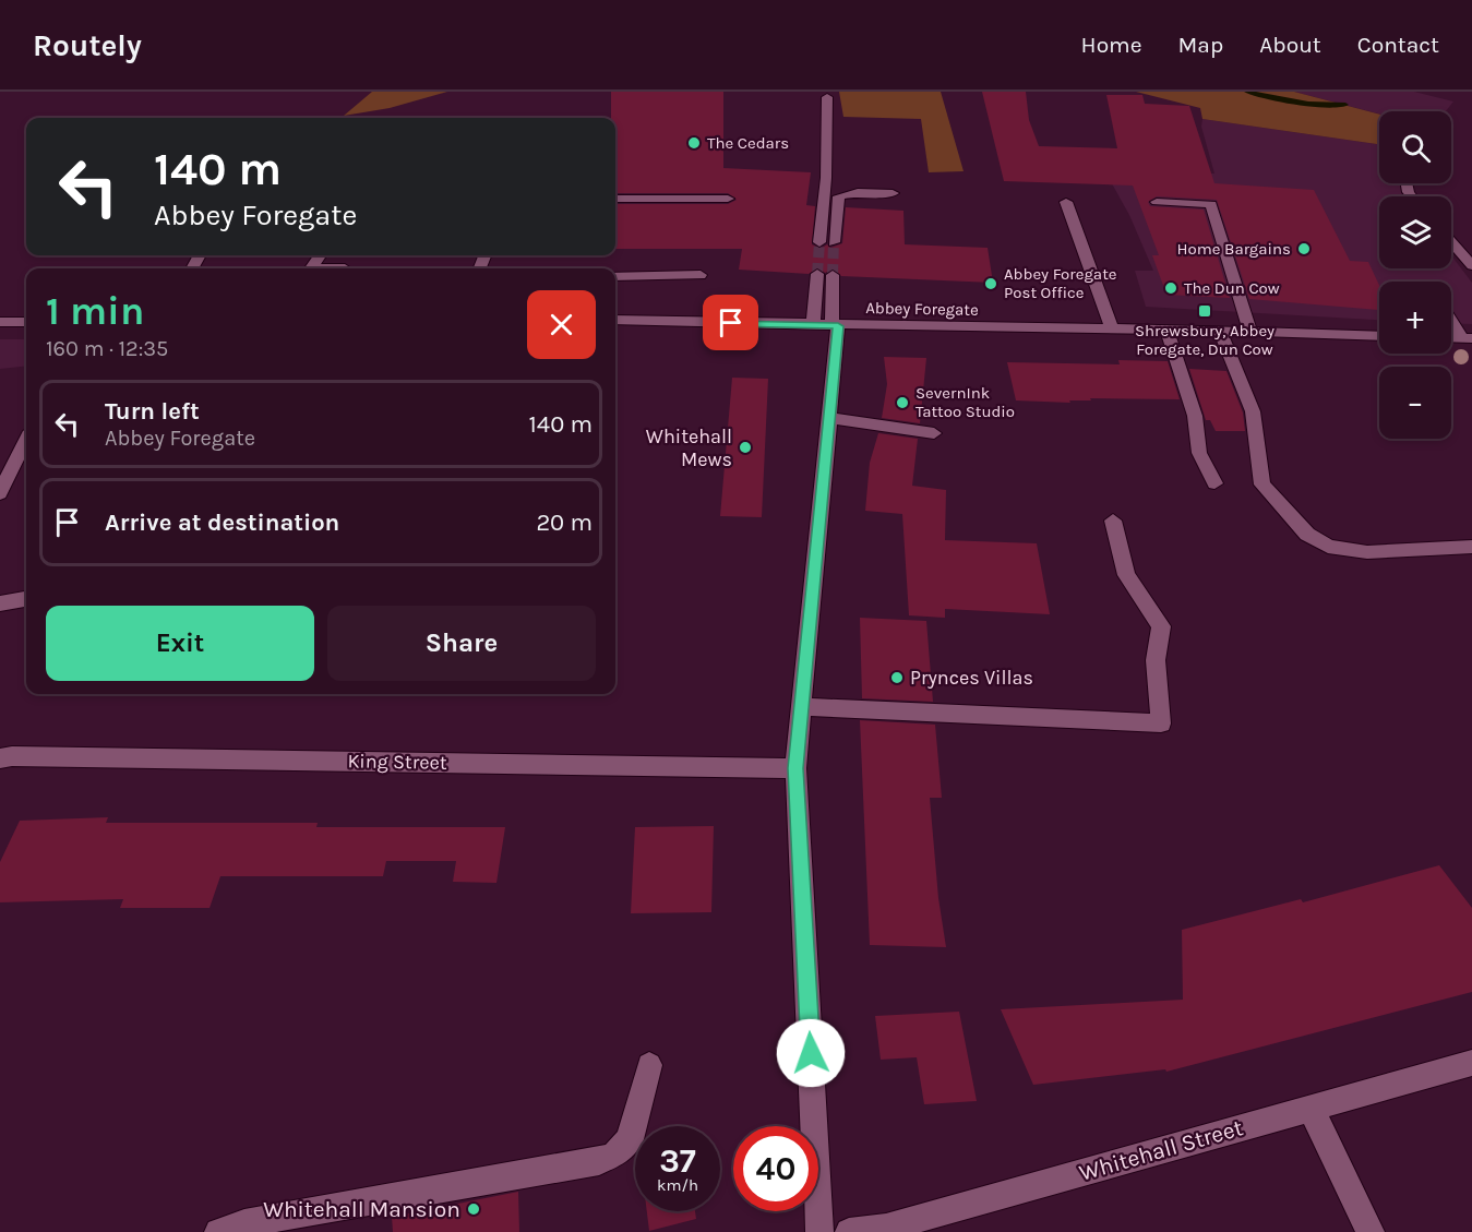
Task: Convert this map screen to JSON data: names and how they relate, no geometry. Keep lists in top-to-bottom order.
{
  "streets": {
    "street": ["Abbey Foregate", "King Street", "Whitehall Street"]
  },
  "places": {
    "other": [
      "The Cedars",
      "Home Bargains",
      "Abbey Foregate Post Office",
      "The Dun Cow",
      "SevernInk Tattoo Studio",
      "Whitehall Mews",
      "Prynces Villas",
      "Whitehall Mansion"
    ],
    "transit": ["Shrewsbury, Abbey Foregate, Dun Cow"]
  },
  "page": {
    "header": "Routely",
    "nav": [
      "Home",
      "Map",
      "About",
      "Contact"
    ],
    "map_buttons": ["+", "−"],
    "turn": ["140 m", "Abbey Foregate"],
    "heading": ["1 min", "160 m · 12:35"],
    "list": [
      {
        "name": "Turn left",
        "note": "Abbey Foregate",
        "value": "140 m"
      },
      {
        "name": "Arrive at destination",
        "value": "20 m"
      }
    ],
    "buttons": ["Exit", "Share"],
    "speed": "37 km/h",
    "limit": "40"
  }
}
